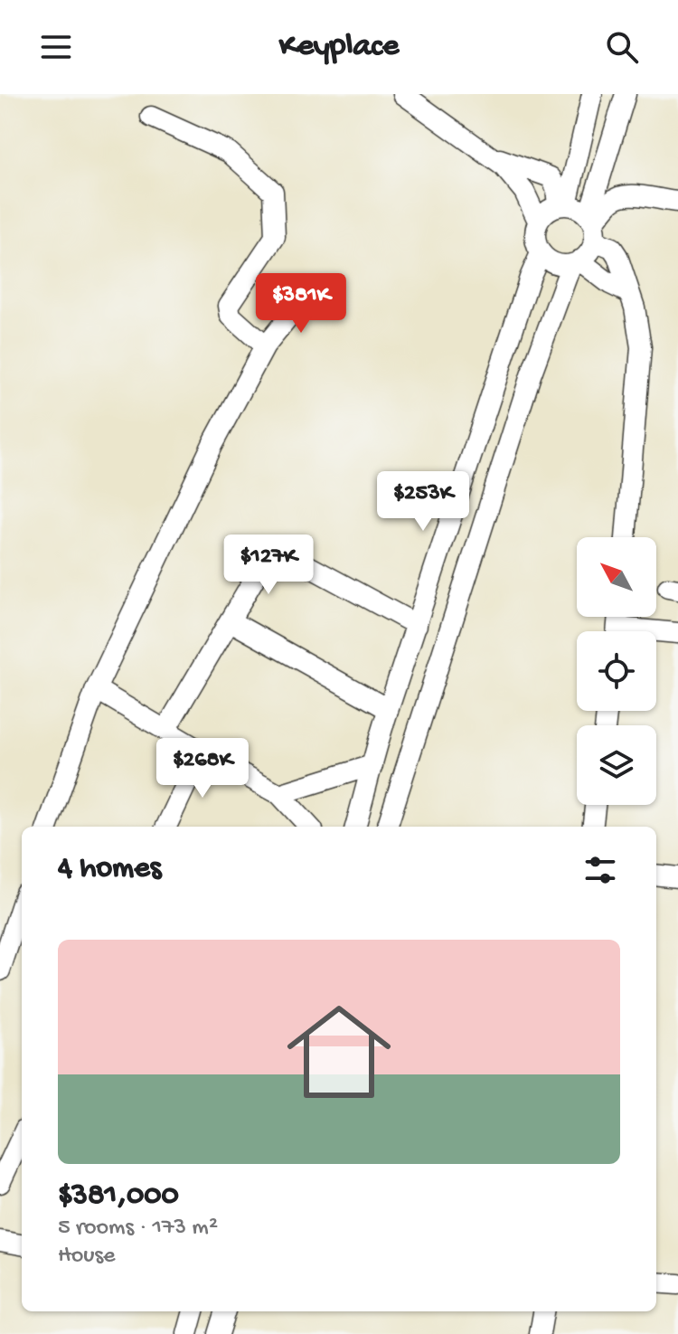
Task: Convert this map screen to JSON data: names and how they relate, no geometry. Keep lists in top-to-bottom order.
{
  "north": "top left",
  "page": {
    "header": "Keyplace",
    "price": [
      "$381K",
      "$253K",
      "$127K",
      "$268K"
    ],
    "heading": "4 homes",
    "list": [
      {
        "name": "$381,000",
        "note": "5 rooms · 173 m² · House"
      }
    ]
  }
}
